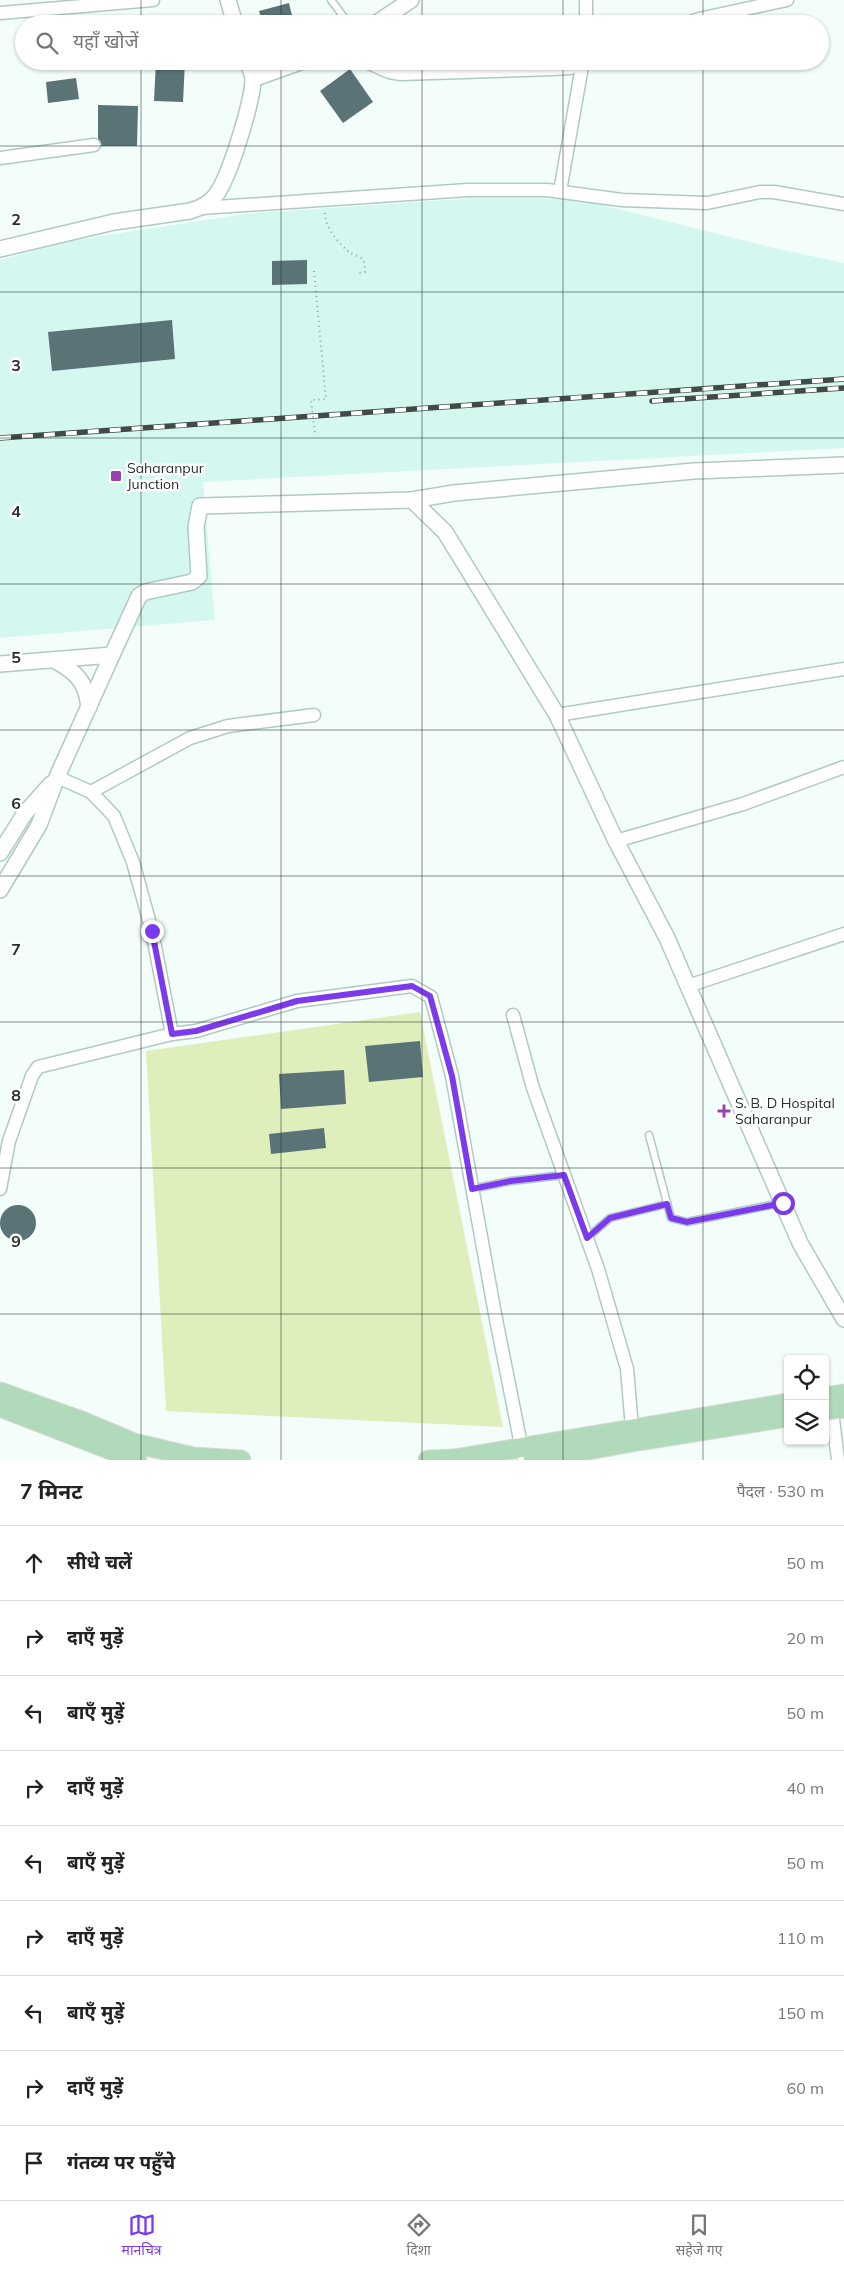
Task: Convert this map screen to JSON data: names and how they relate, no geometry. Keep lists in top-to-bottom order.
{
  "places": {
    "transit": ["Saharanpur Junction"],
    "health": ["S. B. D Hospital Saharanpur"]
  },
  "page": {
    "search": "यहाँ खोजें",
    "heading": ["7 मिनट", "पैदल · 530 m"],
    "list": [
      ["सीधे चलें", "50 m"],
      ["दाएँ मुड़ें", "20 m"],
      ["बाएँ मुड़ें", "50 m"],
      ["दाएँ मुड़ें", "40 m"],
      ["बाएँ मुड़ें", "50 m"],
      ["दाएँ मुड़ें", "110 m"],
      ["बाएँ मुड़ें", "150 m"],
      ["दाएँ मुड़ें", "60 m"],
      "गंतव्य पर पहुँचे"
    ],
    "nav": ["मानचित्र", "दिशा", "सहेजे गए"]
  },
  "grid": {
    "rows": [
      "2",
      "3",
      "4",
      "5",
      "6",
      "7",
      "8",
      "9"
    ]
  }
}
